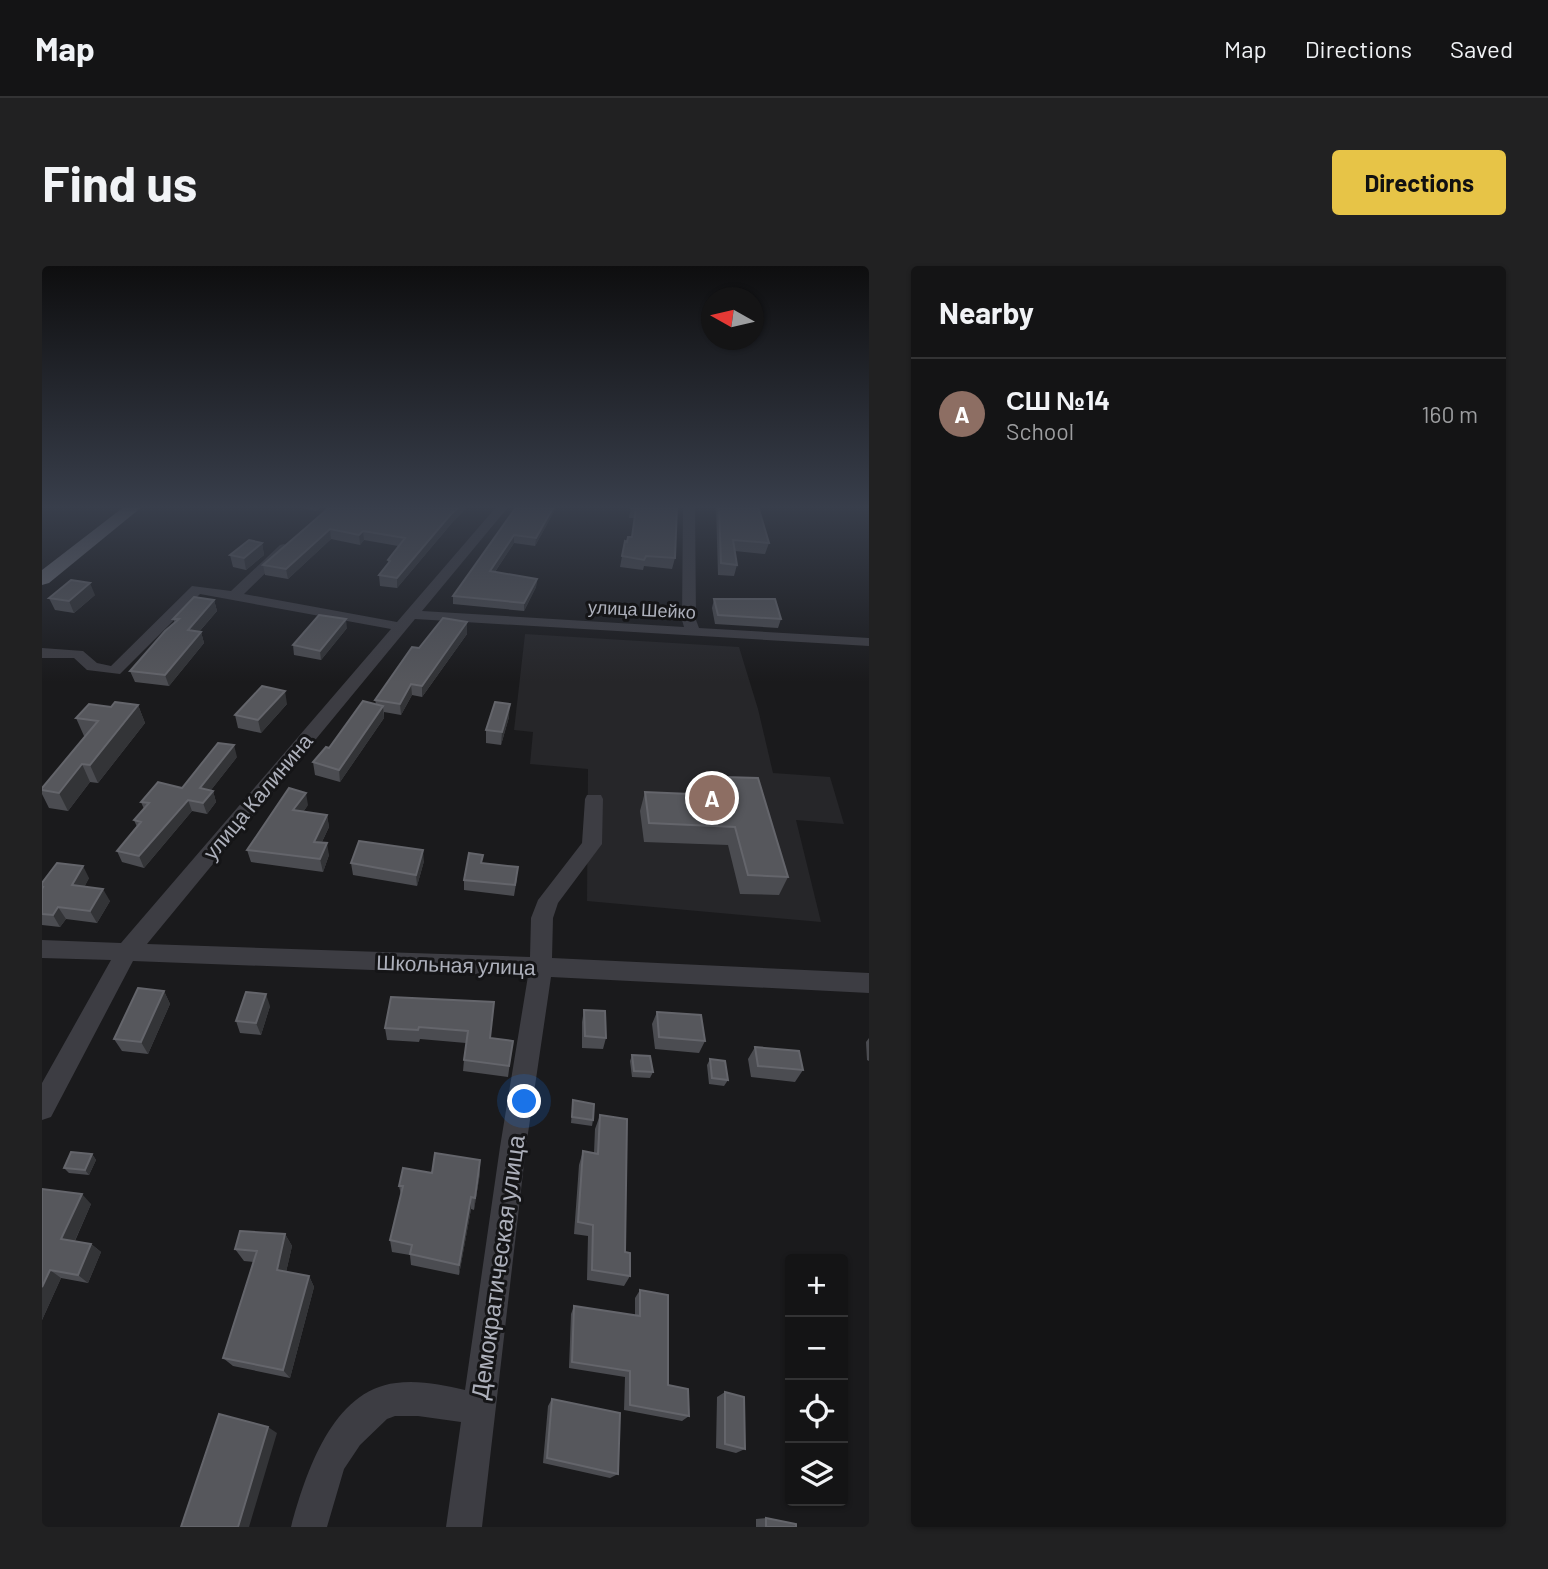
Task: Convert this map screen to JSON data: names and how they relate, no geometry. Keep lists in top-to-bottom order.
{
  "streets": {
    "street": [
      "улица Шейко",
      "улица Калинина",
      "Школьная улица",
      "Демократическая улица"
    ]
  },
  "crossings": [
    ["улица Шейко", "улица Калинина"],
    ["улица Калинина", "Школьная улица"],
    ["Школьная улица", "Демократическая улица"]
  ],
  "north": "left",
  "page": {
    "header": "Map",
    "nav": ["Map", "Directions", "Saved"],
    "buttons": "Directions",
    "title": "Find us",
    "heading": "Nearby",
    "list": [
      {
        "mark": "A",
        "name": "СШ №14",
        "note": "School",
        "value": "160 m"
      }
    ],
    "pins": "A",
    "map_buttons": ["+", "−"]
  }
}
